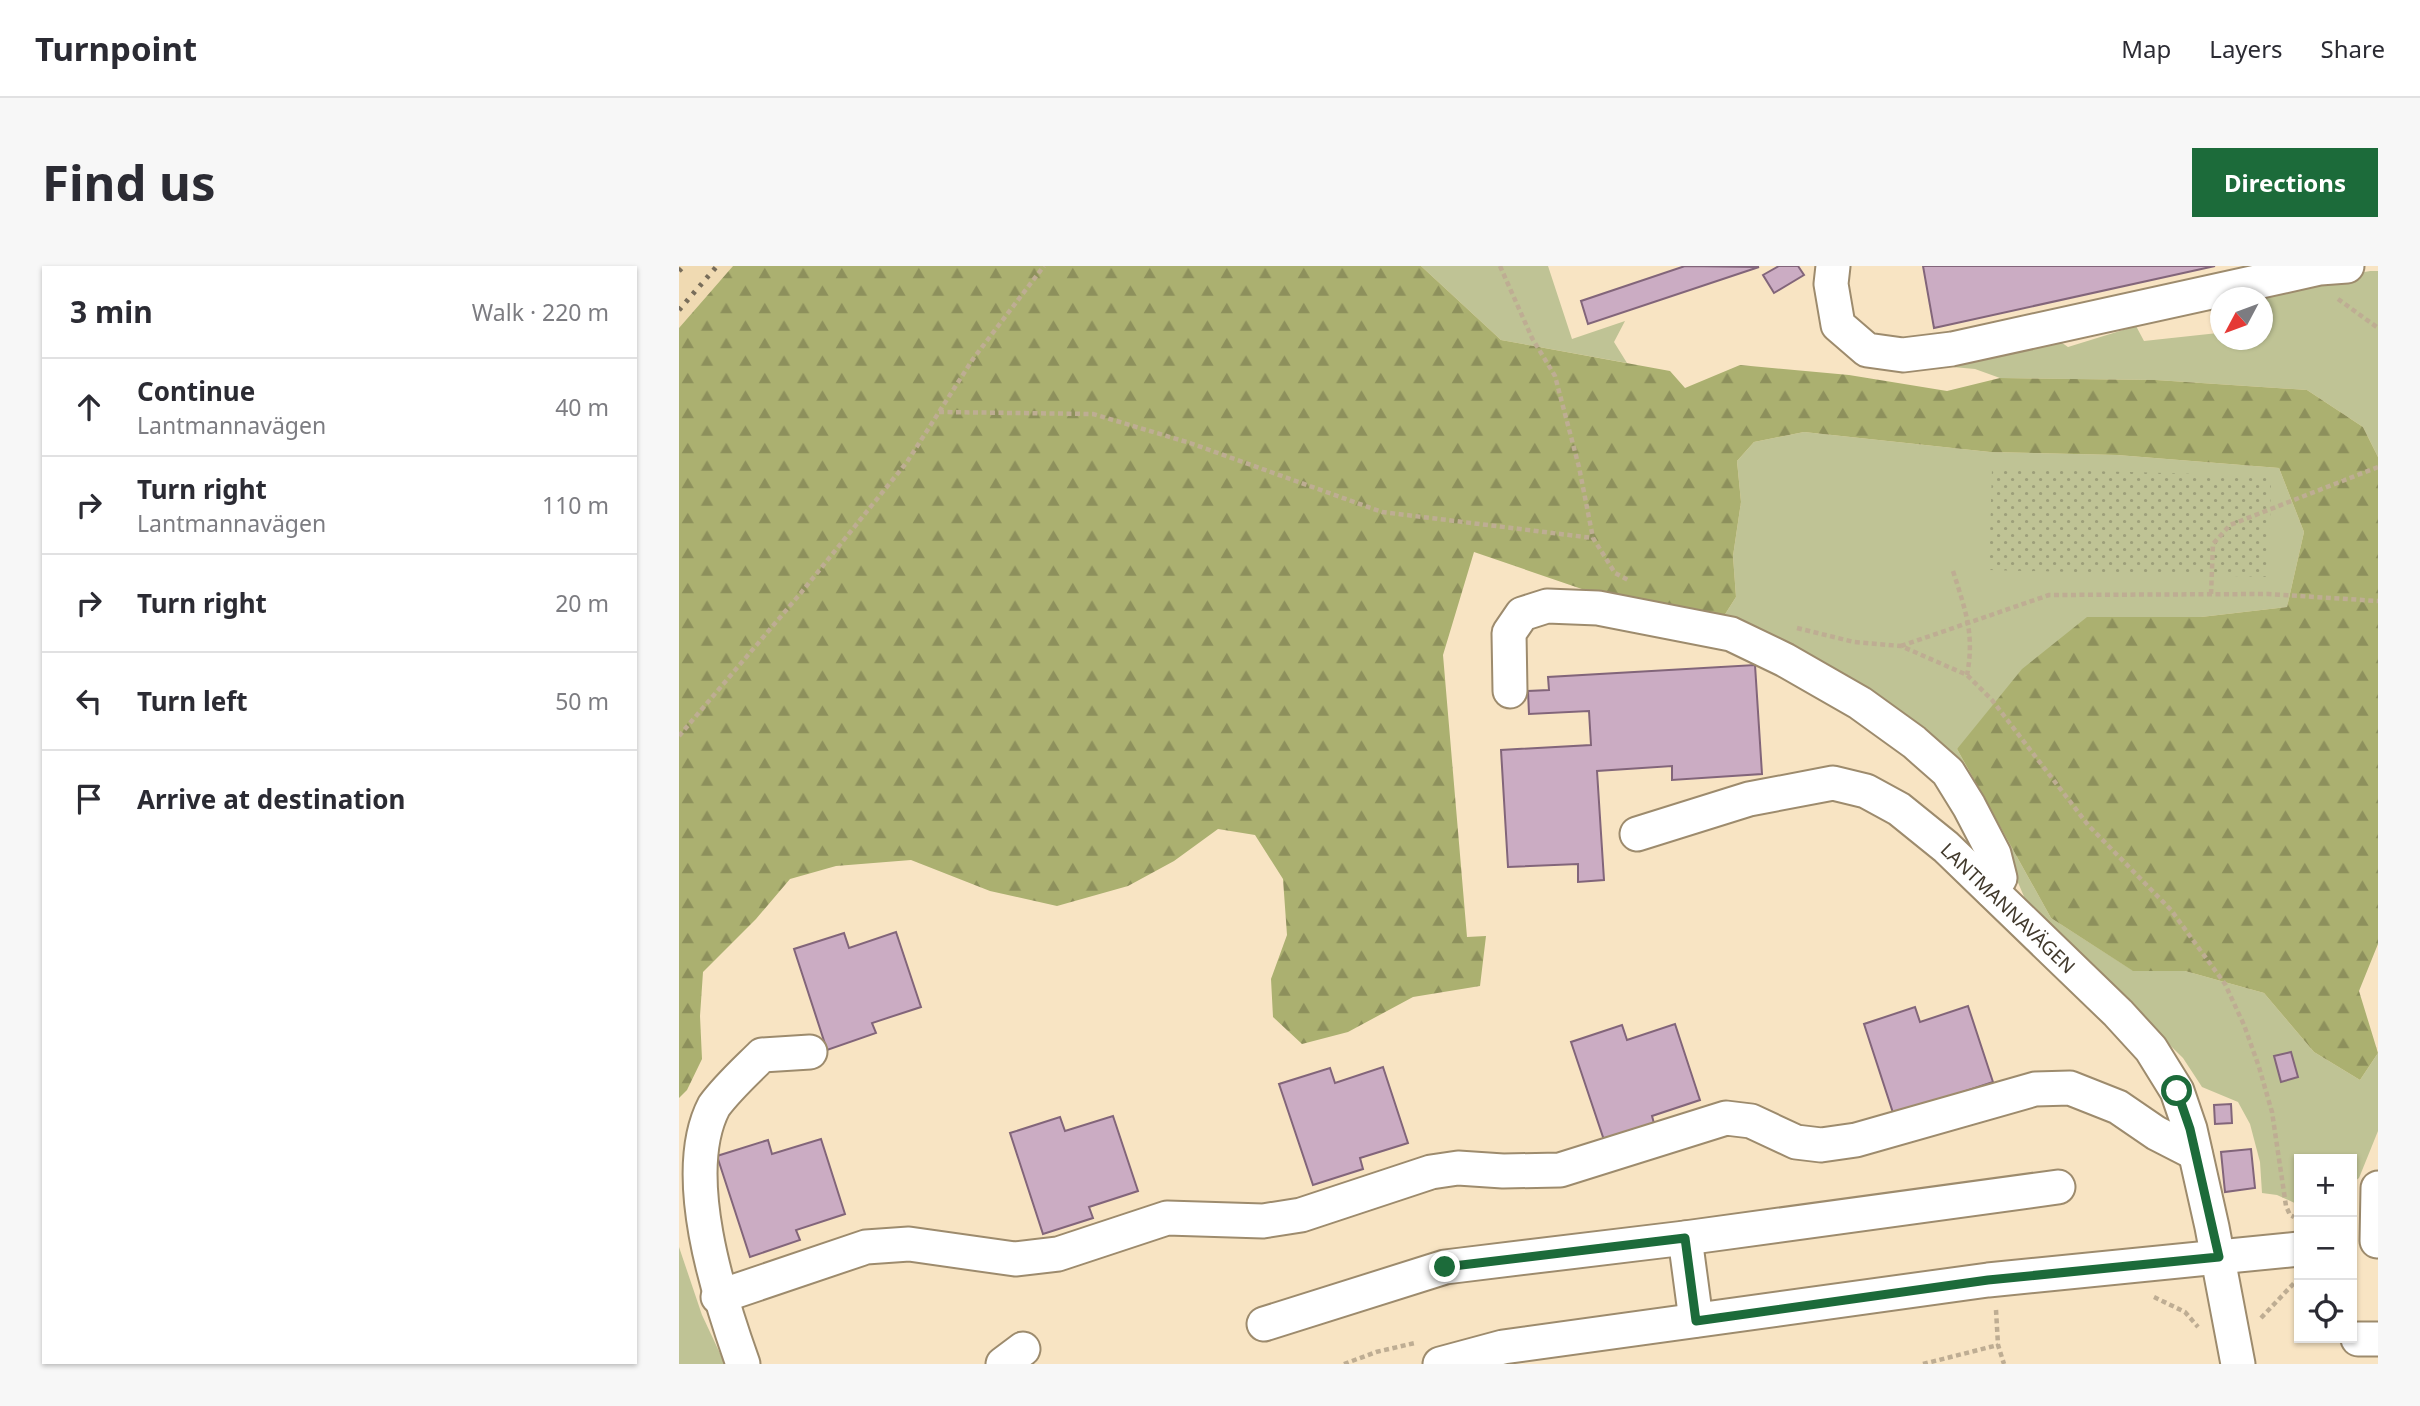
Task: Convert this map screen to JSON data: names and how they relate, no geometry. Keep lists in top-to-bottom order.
{
  "streets": {
    "street": ["LANTMANNAVÄGEN"]
  },
  "north": "bottom left",
  "page": {
    "header": "Turnpoint",
    "nav": ["Map", "Layers", "Share"],
    "buttons": "Directions",
    "title": "Find us",
    "heading": ["3 min", "Walk · 220 m"],
    "list": [
      ["Continue", "Lantmannavägen", "40 m"],
      ["Turn right", "Lantmannavägen", "110 m"],
      ["Turn right", "20 m"],
      ["Turn left", "50 m"],
      "Arrive at destination"
    ],
    "map_buttons": ["+", "−"]
  }
}
